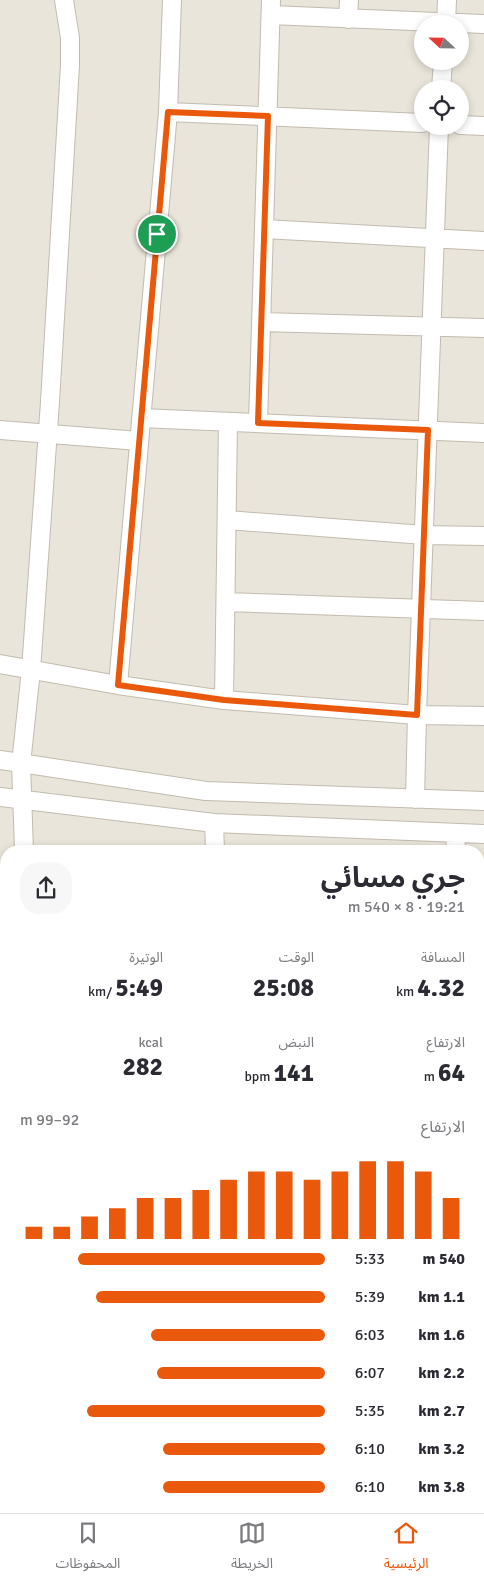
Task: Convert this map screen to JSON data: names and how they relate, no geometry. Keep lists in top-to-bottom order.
{
  "north": "left",
  "page": {
    "heading": ["جري مسائي", "19:21 · 8 × 540 m"],
    "stats": [
      ["المسافة", "4.32 km"],
      ["الوقت", "25:08"],
      ["الوتيرة", "5:49 /km"],
      ["الارتفاع", "64 m"],
      ["النبض", "141 bpm"],
      ["kcal", "282"]
    ],
    "chart": ["الارتفاع", "92–99 m"],
    "list": [
      {
        "name": "540 m",
        "note": "5:33"
      },
      {
        "name": "1.1 km",
        "note": "5:39"
      },
      {
        "name": "1.6 km",
        "note": "6:03"
      },
      {
        "name": "2.2 km",
        "note": "6:07"
      },
      {
        "name": "2.7 km",
        "note": "5:35"
      },
      {
        "name": "3.2 km",
        "note": "6:10"
      },
      {
        "name": "3.8 km",
        "note": "6:10"
      }
    ],
    "tabs": ["الرئيسية", "الخريطة", "المحفوظات"]
  }
}
